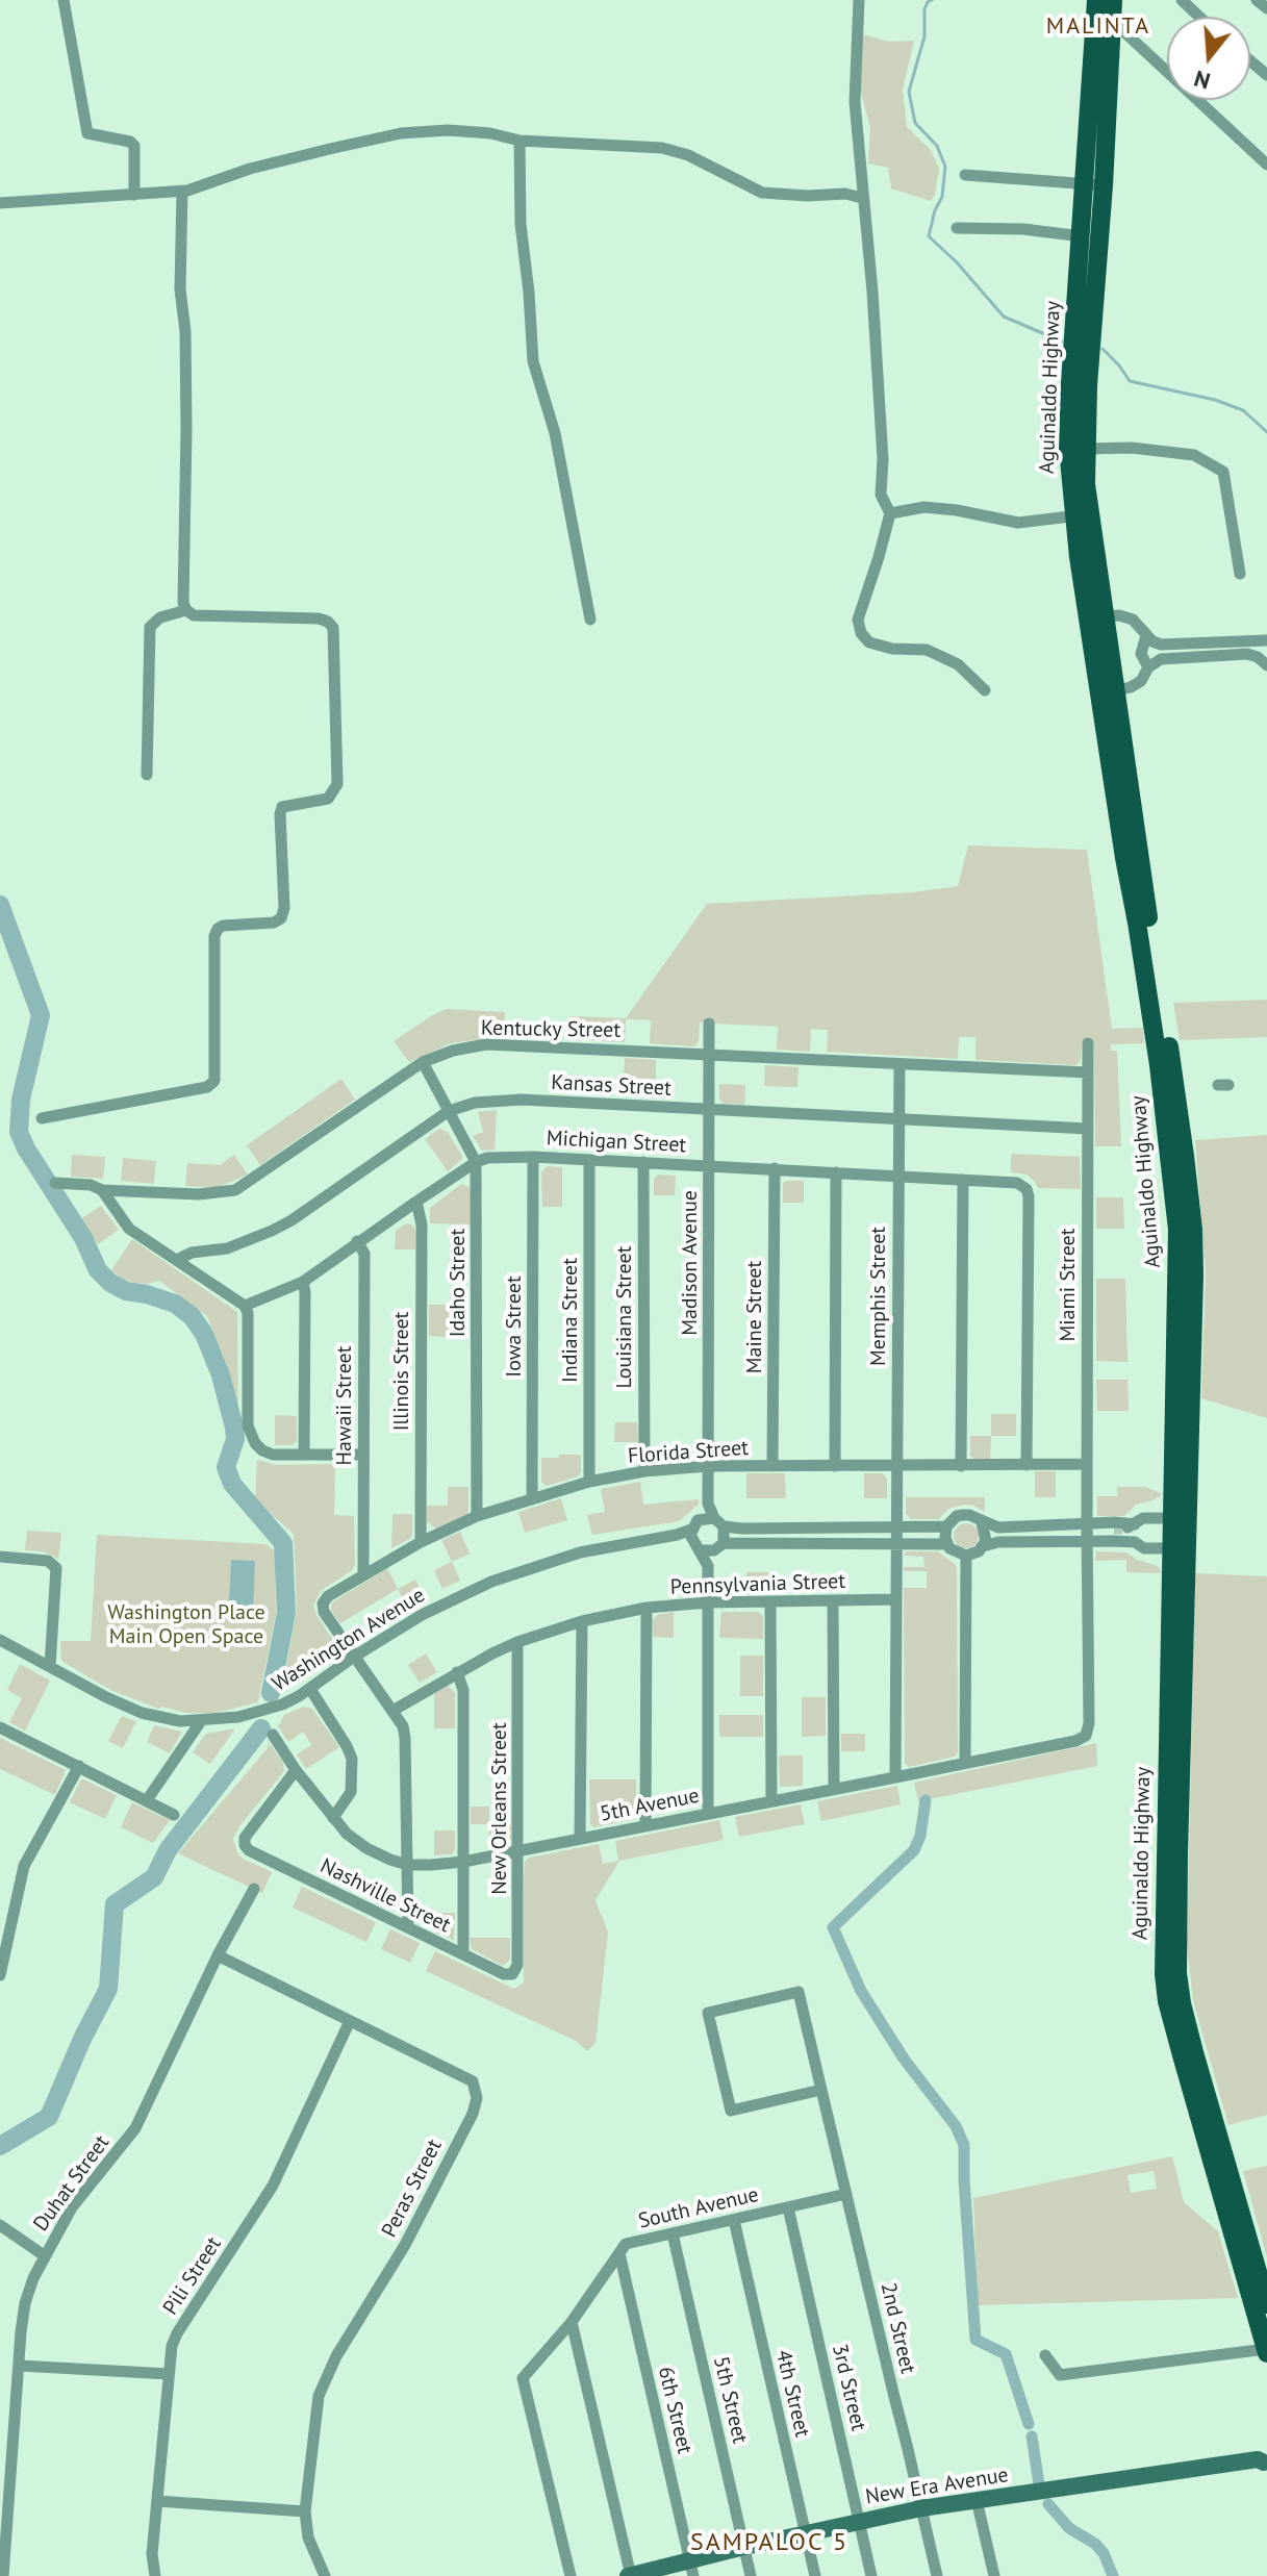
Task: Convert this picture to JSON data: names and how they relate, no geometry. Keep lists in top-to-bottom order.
{
  "streets": {
    "main road": ["Aguinaldo Highway"],
    "street": [
      "Kentucky Street",
      "Kansas Street",
      "Michigan Street",
      "Madison Avenue",
      "Idaho Street",
      "Miami Street",
      "Memphis Street",
      "Louisiana Street",
      "Maine Street",
      "Indiana Street",
      "Iowa Street",
      "Illinois Street",
      "Hawaii Street",
      "Florida Street",
      "Pennsylvania Street",
      "Washington Avenue",
      "5th Avenue",
      "New Orleans Street",
      "Nashville Street",
      "Duhat Street",
      "Peras Street",
      "South Avenue",
      "Pili Street",
      "2nd Street",
      "3rd Street",
      "4th Street",
      "5th Street",
      "6th Street",
      "New Era Avenue"
    ]
  },
  "crossings": [
    ["Kentucky Street", "Madison Avenue"],
    ["Kentucky Street", "Idaho Street"],
    ["Kentucky Street", "Miami Street"],
    ["Kentucky Street", "Memphis Street"],
    ["Kansas Street", "Madison Avenue"],
    ["Kansas Street", "Idaho Street"],
    ["Kansas Street", "Miami Street"],
    ["Kansas Street", "Memphis Street"],
    ["Michigan Street", "Madison Avenue"],
    ["Michigan Street", "Idaho Street"],
    ["Michigan Street", "Memphis Street"],
    ["Michigan Street", "Louisiana Street"],
    ["Michigan Street", "Maine Street"],
    ["Michigan Street", "Indiana Street"],
    ["Michigan Street", "Iowa Street"],
    ["Michigan Street", "Illinois Street"],
    ["Michigan Street", "Hawaii Street"],
    ["Michigan Street", "Florida Street"],
    ["Madison Avenue", "Florida Street"],
    ["Idaho Street", "Florida Street"],
    ["Miami Street", "Florida Street"],
    ["Miami Street", "5th Avenue"],
    ["Memphis Street", "Florida Street"],
    ["Memphis Street", "Pennsylvania Street"],
    ["Memphis Street", "5th Avenue"],
    ["Louisiana Street", "Florida Street"],
    ["Maine Street", "Florida Street"],
    ["Indiana Street", "Florida Street"],
    ["Iowa Street", "Florida Street"],
    ["Illinois Street", "Florida Street"],
    ["Hawaii Street", "Florida Street"],
    ["Florida Street", "Washington Avenue"],
    ["Pennsylvania Street", "New Orleans Street"],
    ["5th Avenue", "New Orleans Street"],
    ["5th Avenue", "Nashville Street"],
    ["New Orleans Street", "Nashville Street"],
    ["Duhat Street", "Peras Street"],
    ["Peras Street", "Pili Street"],
    ["South Avenue", "2nd Street"],
    ["South Avenue", "3rd Street"],
    ["South Avenue", "4th Street"],
    ["South Avenue", "5th Street"],
    ["South Avenue", "6th Street"],
    ["2nd Street", "New Era Avenue"],
    ["3rd Street", "New Era Avenue"],
    ["4th Street", "New Era Avenue"],
    ["5th Street", "New Era Avenue"],
    ["6th Street", "New Era Avenue"]
  ],
  "districts": ["MALINTA", "SAMPALOC 5"],
  "parks": ["Washington Place Main Open Space"],
  "north": "bottom"
}
